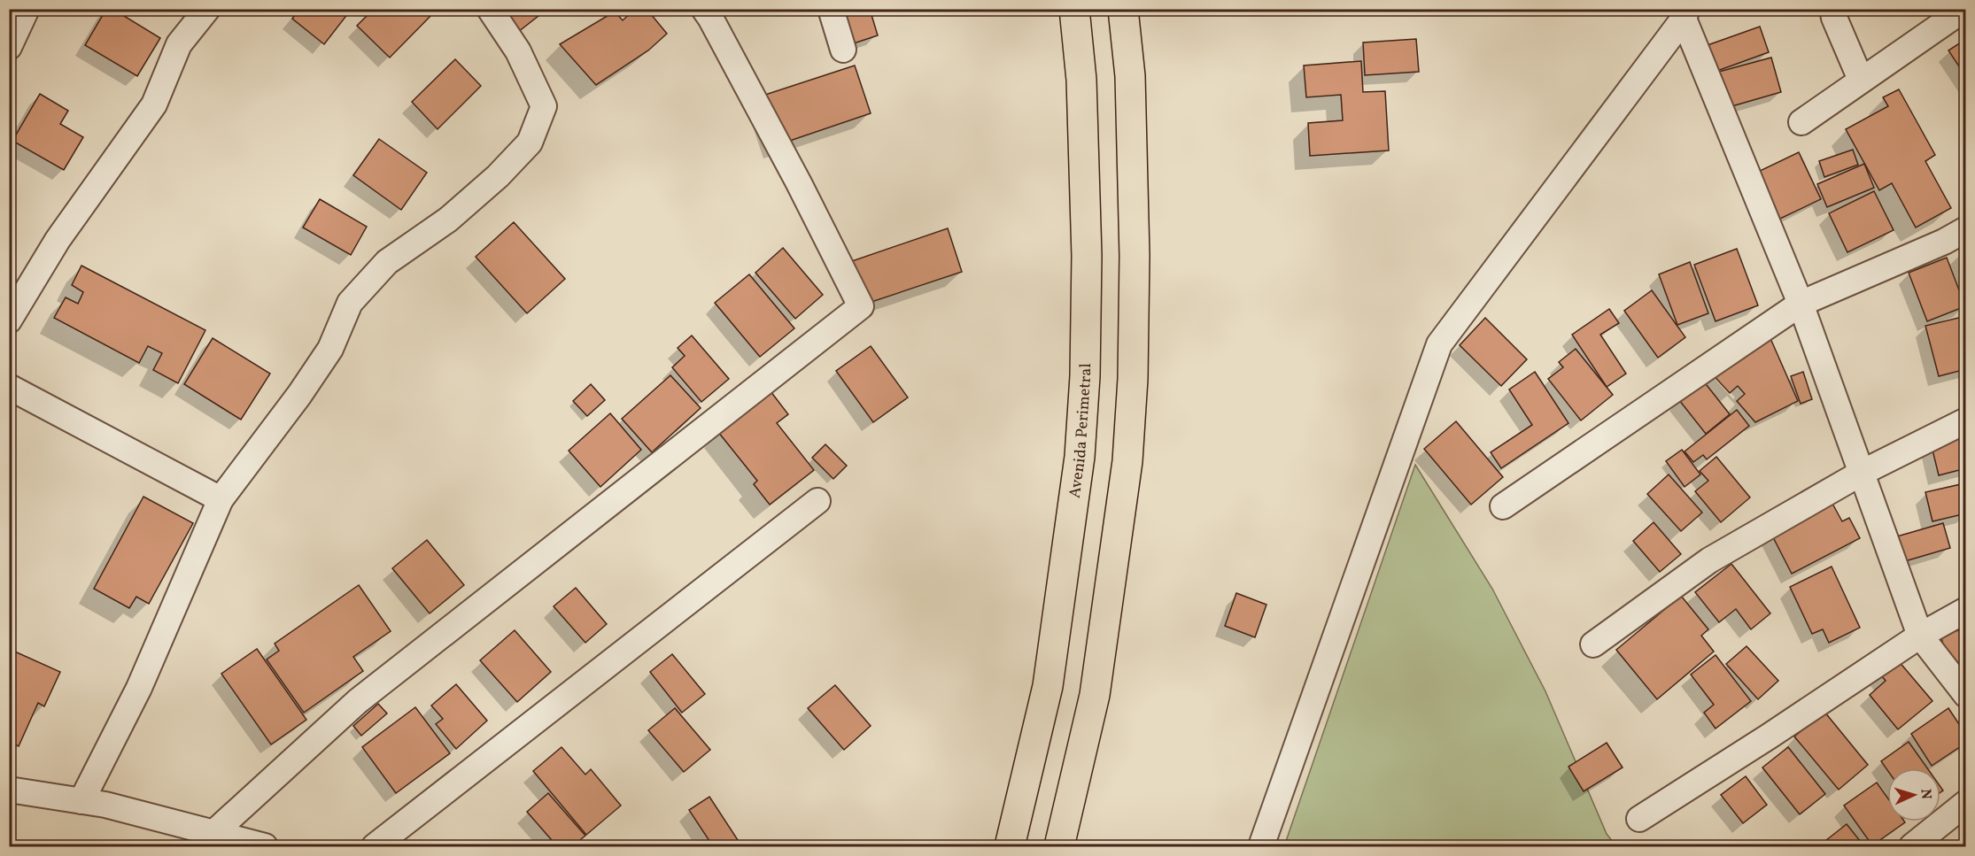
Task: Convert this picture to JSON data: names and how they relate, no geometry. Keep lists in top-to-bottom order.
{
  "streets": {
    "main road": ["Avenida Perimetral"]
  },
  "north": "right"
}
